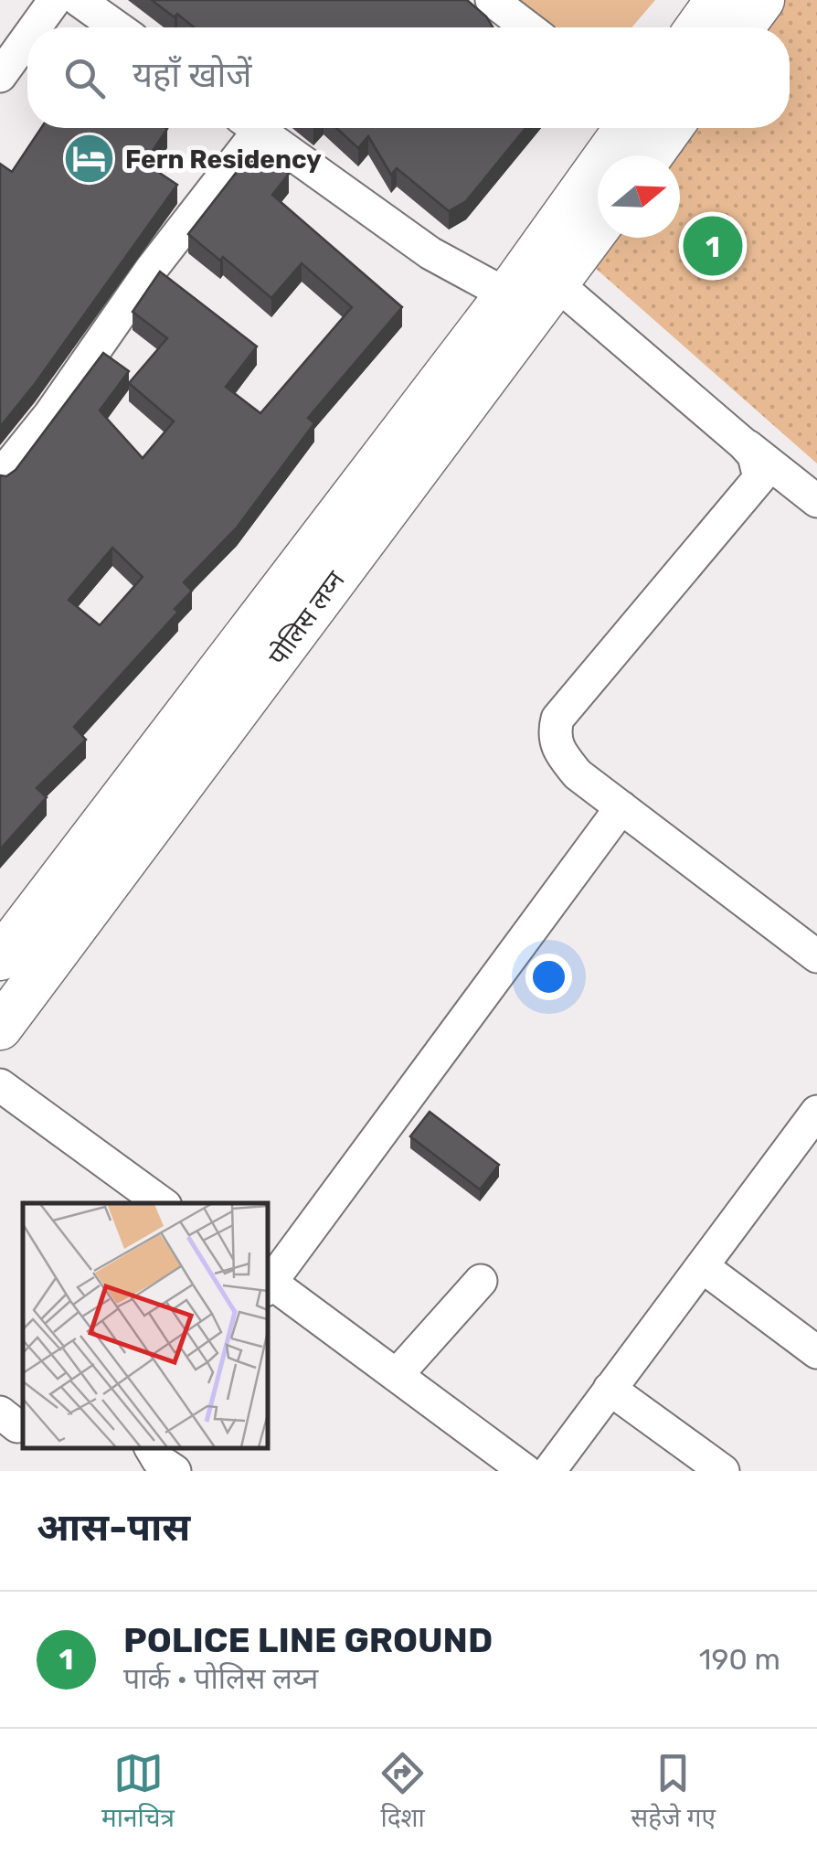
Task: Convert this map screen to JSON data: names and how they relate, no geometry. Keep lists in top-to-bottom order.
{
  "streets": {
    "street": ["पोलिस लय्न"]
  },
  "places": {
    "hotel": ["Fern Residency"]
  },
  "north": "right",
  "page": {
    "search": "यहाँ खोजें",
    "pins": "1",
    "heading": "आस-पास",
    "list": [
      {
        "mark": "1",
        "name": "POLICE LINE GROUND",
        "note": "पार्क · पोलिस लय्न",
        "value": "190 m"
      }
    ],
    "nav": ["मानचित्र", "दिशा", "सहेजे गए"]
  }
}
